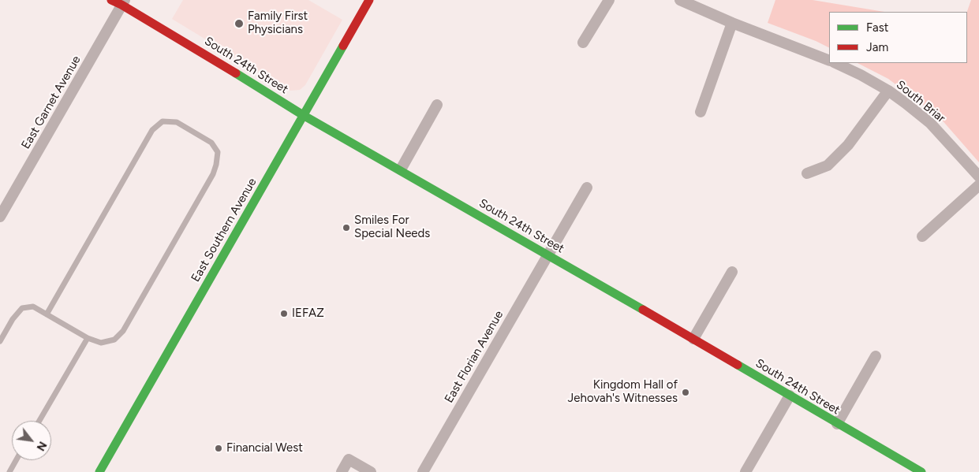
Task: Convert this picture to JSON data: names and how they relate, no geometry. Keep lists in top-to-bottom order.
{
  "streets": {
    "street": [
      "South 24th Street",
      "South Briar",
      "East Garnet Avenue",
      "East Southern Avenue",
      "East Florian Avenue"
    ]
  },
  "crossings": [
    ["South 24th Street", "East Garnet Avenue"],
    ["South 24th Street", "East Southern Avenue"],
    ["South 24th Street", "East Florian Avenue"]
  ],
  "places": [
    "Family First Physicians",
    "Smiles For Special Needs",
    "IEFAZ",
    "Kingdom Hall of Jehovah's Witnesses",
    "Financial West"
  ],
  "legend": ["Fast", "Jam"],
  "north": "bottom right"
}
